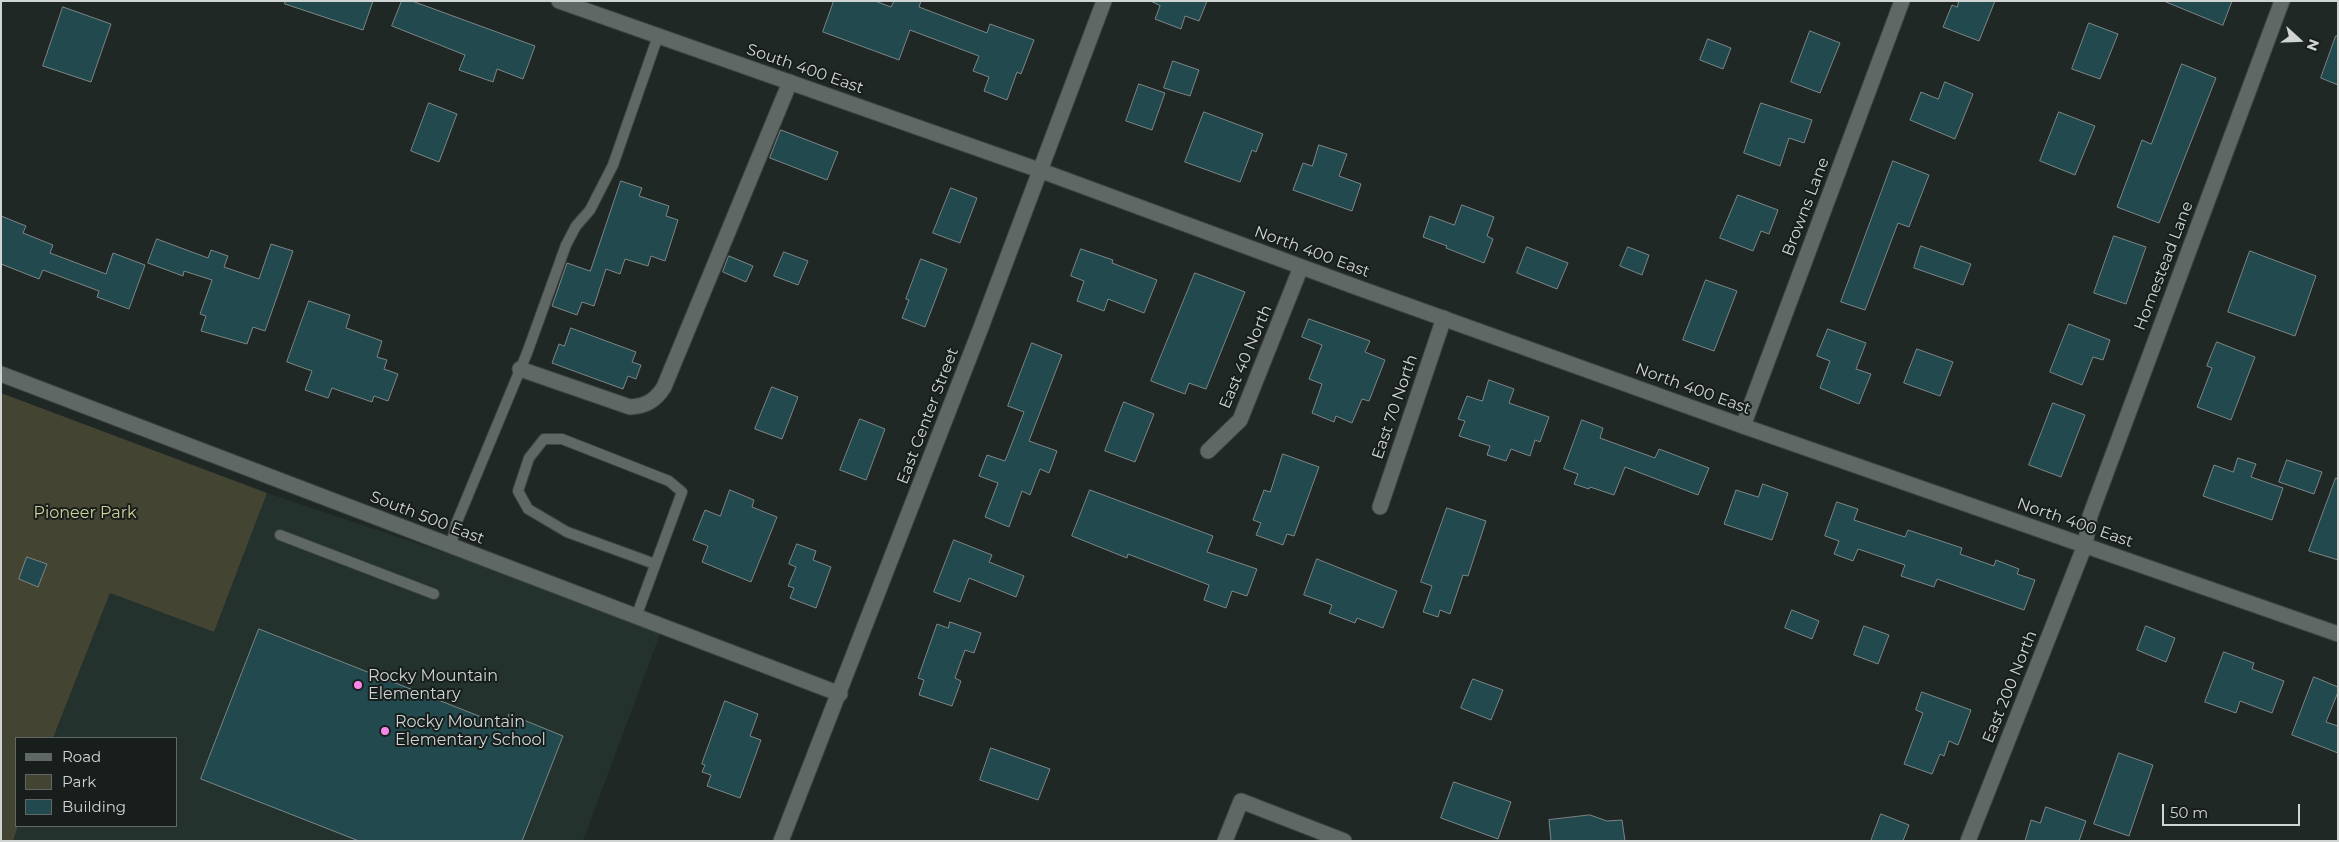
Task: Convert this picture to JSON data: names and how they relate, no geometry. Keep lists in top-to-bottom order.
{
  "streets": {
    "street": [
      "South 400 East",
      "Browns Lane",
      "North 400 East",
      "Homestead Lane",
      "East 40 North",
      "East 70 North",
      "East Center Street",
      "South 500 East",
      "East 200 North"
    ]
  },
  "crossings": [
    ["South 400 East", "North 400 East"],
    ["South 400 East", "East Center Street"],
    ["Browns Lane", "North 400 East"],
    ["North 400 East", "Homestead Lane"],
    ["North 400 East", "East 40 North"],
    ["North 400 East", "East 70 North"],
    ["North 400 East", "East Center Street"],
    ["North 400 East", "East 200 North"],
    ["Homestead Lane", "East 200 North"],
    ["East Center Street", "South 500 East"]
  ],
  "parks": ["Pioneer Park"],
  "places": ["Rocky Mountain Elementary", "Rocky Mountain Elementary School"],
  "legend": ["Road", "Park", "Building"],
  "scale_bar": "50 m",
  "north": "right"
}
